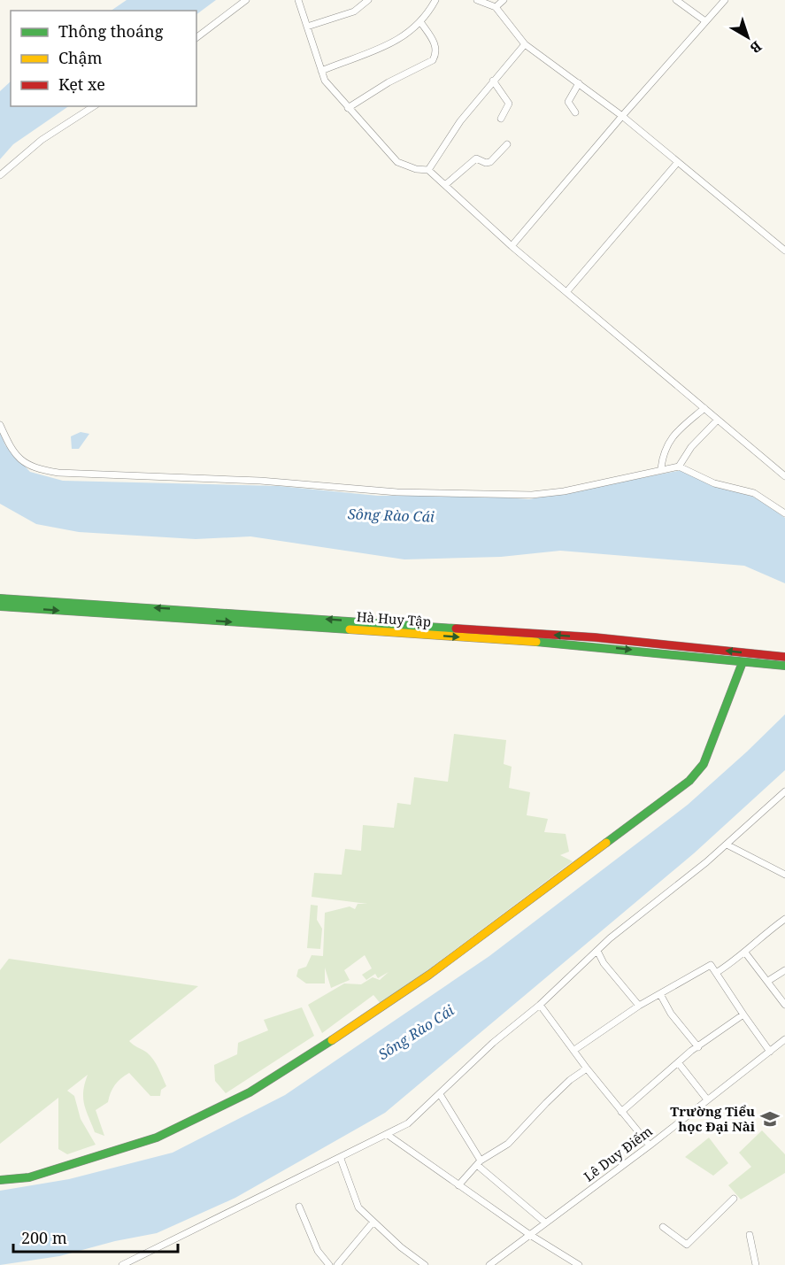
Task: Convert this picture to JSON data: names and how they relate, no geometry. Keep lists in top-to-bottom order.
{
  "streets": {
    "main road": ["Hà Huy Tập"],
    "street": ["Lê Duy Điếm"]
  },
  "water": ["Sông Rào Cái"],
  "places": {
    "school or university": ["Trường Tiểu học Đại Nài"]
  },
  "legend": ["Thông thoáng", "Chậm", "Kẹt xe"],
  "scale_bar": "200 m",
  "north": "bottom right"
}
